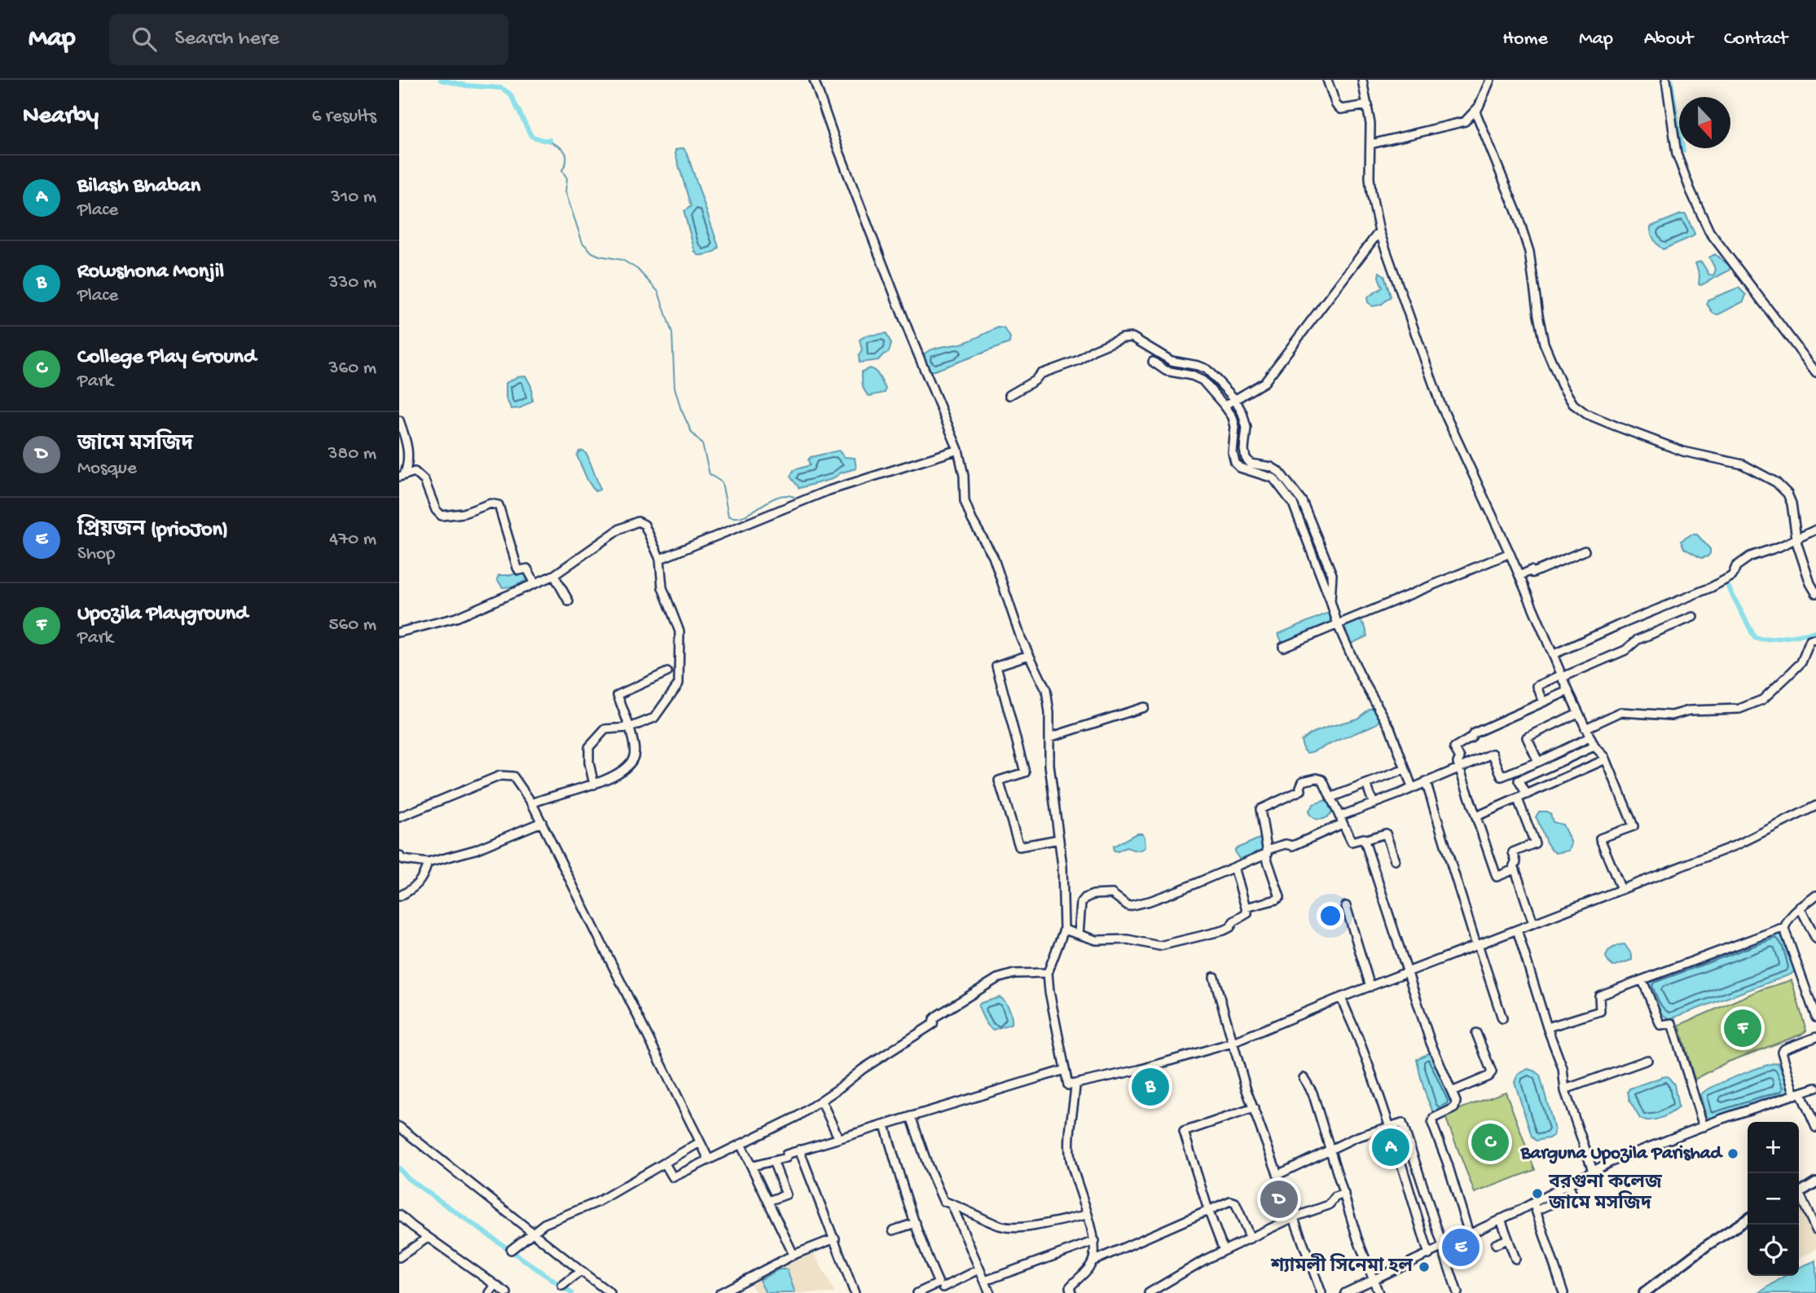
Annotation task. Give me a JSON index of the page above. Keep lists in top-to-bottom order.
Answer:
{
  "places": ["Barguna Upozila Parishad", "বরগুনা কলেজ জামে মসজিদ", "শ্যামলী সিনেমা হল"],
  "north": "bottom",
  "page": {
    "header": "Map",
    "search": "Search here",
    "nav": [
      "Home",
      "Map",
      "About",
      "Contact"
    ],
    "heading": ["Nearby", "6 results"],
    "list": [
      {
        "mark": "A",
        "name": "Bilash Bhaban",
        "note": "Place",
        "value": "310 m"
      },
      {
        "mark": "B",
        "name": "Rowshona Monjil",
        "note": "Place",
        "value": "330 m"
      },
      {
        "mark": "C",
        "name": "College Play Ground",
        "note": "Park",
        "value": "360 m"
      },
      {
        "mark": "D",
        "name": "জামে মসজিদ",
        "note": "Mosque",
        "value": "380 m"
      },
      {
        "mark": "E",
        "name": "প্রিয়জন (prioJon)",
        "note": "Shop",
        "value": "470 m"
      },
      {
        "mark": "F",
        "name": "Upozila Playground",
        "note": "Park",
        "value": "560 m"
      }
    ],
    "pins": [
      "F",
      "B",
      "C",
      "A",
      "D",
      "E"
    ],
    "map_buttons": ["+", "−"]
  }
}
